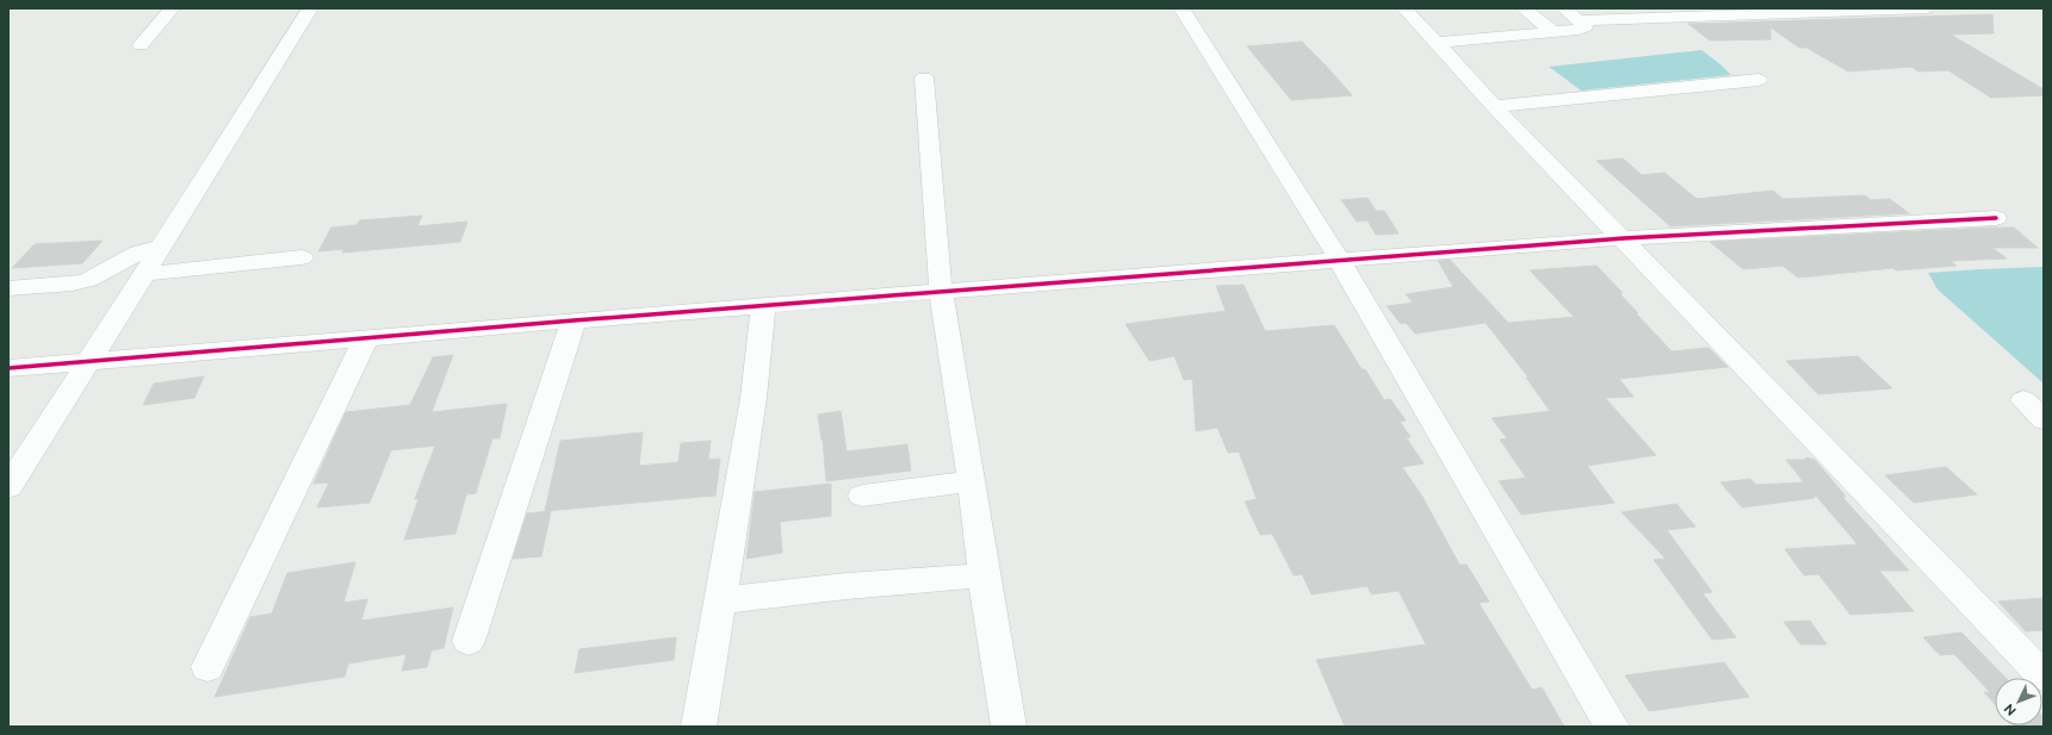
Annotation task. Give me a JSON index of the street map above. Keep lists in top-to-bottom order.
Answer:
{
  "north": "bottom left"
}
